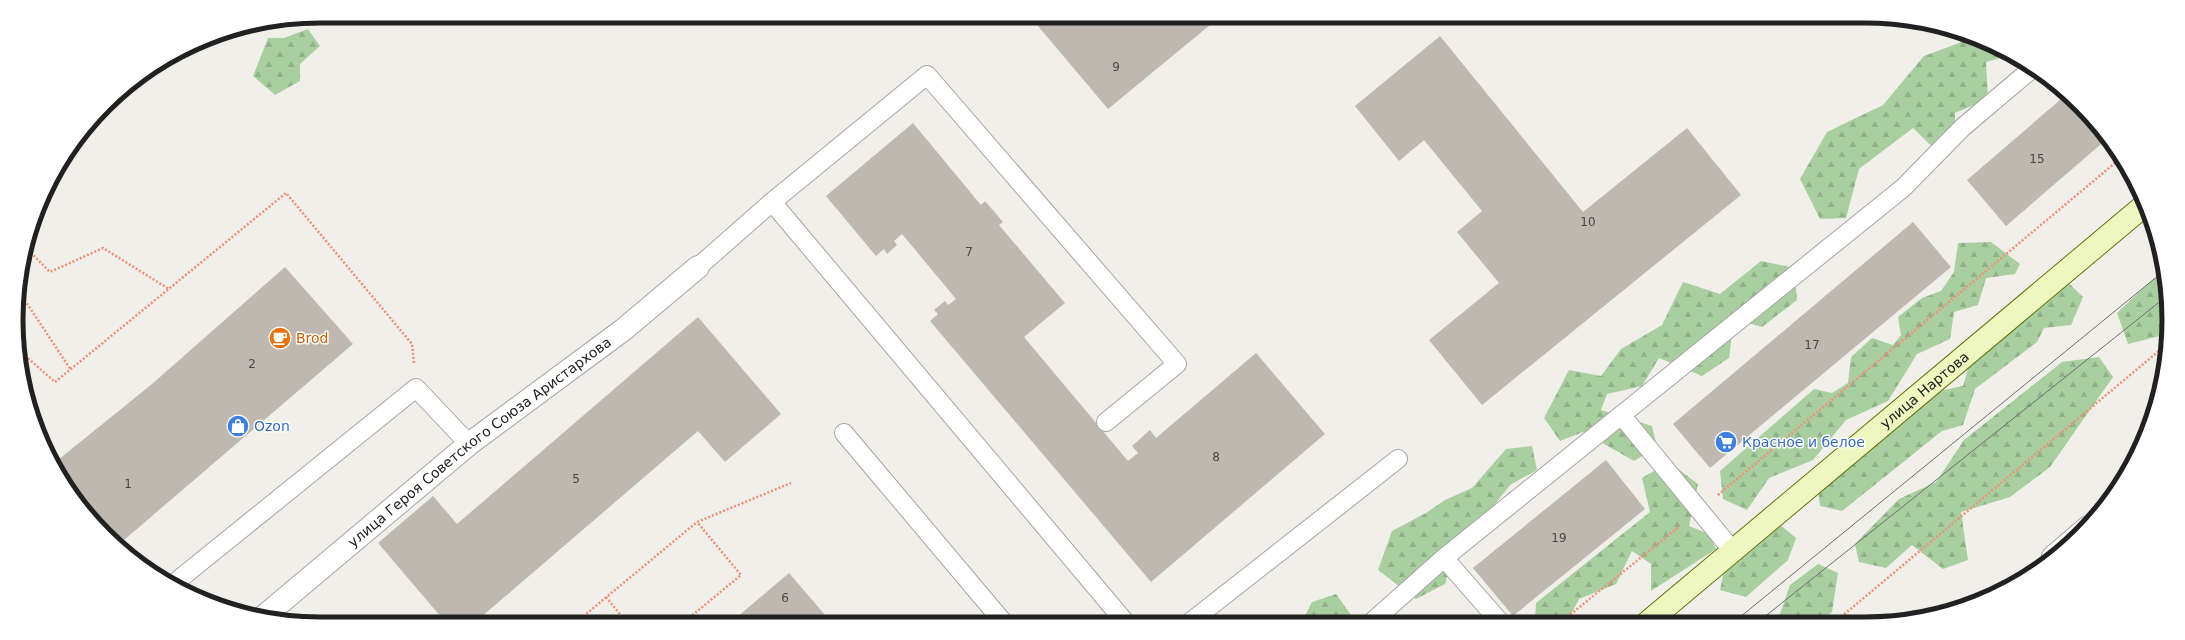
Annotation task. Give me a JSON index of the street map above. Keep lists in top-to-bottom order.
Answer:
{
  "streets": {
    "street": ["улица Нартова", "улица Героя Советского Союза Аристархова"]
  },
  "places": {
    "cafe": ["Brod"],
    "shop": ["Ozon"],
    "supermarket": ["Красное и белое"]
  },
  "house_numbers": [
    "9",
    "15",
    "10",
    "7",
    "17",
    "2",
    "8",
    "5",
    "1",
    "19",
    "6"
  ]
}
